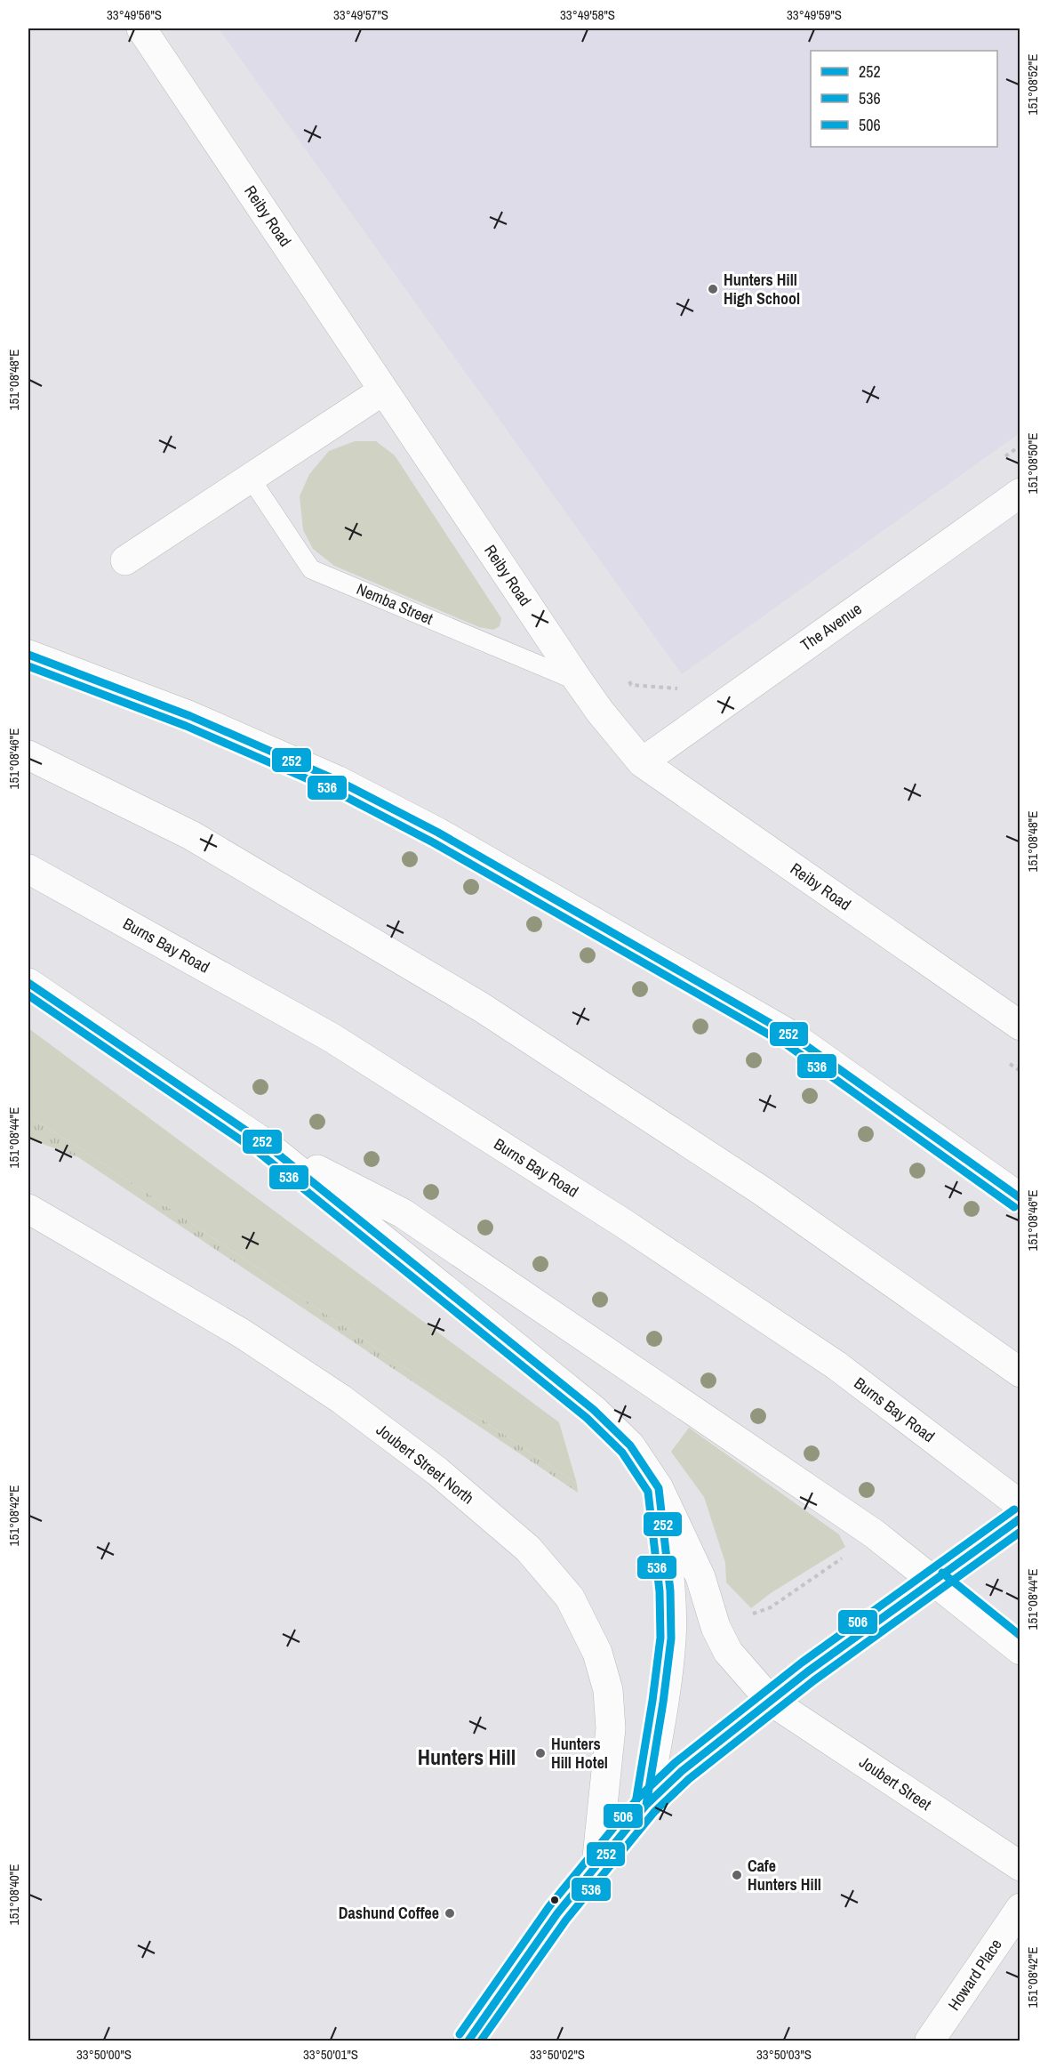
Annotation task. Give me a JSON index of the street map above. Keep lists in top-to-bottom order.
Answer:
{
  "streets": {
    "main road": [
      "Reiby Road",
      "The Avenue",
      "Burns Bay Road",
      "Joubert Street North",
      "Joubert Street",
      "Howard Place"
    ],
    "lane": ["Nemba Street"]
  },
  "crossings": [
    ["Reiby Road", "Nemba Street"],
    ["Reiby Road", "The Avenue"]
  ],
  "districts": ["Hunters Hill"],
  "places": [
    "Hunters Hill High School",
    "Hunters Hill Hotel",
    "Cafe Hunters Hill",
    "Dashund Coffee"
  ],
  "lines": ["transit line 252", "transit line 536", "transit line 506"],
  "legend": ["252", "536", "506"],
  "coordinates": [
    "33°49'56\"S",
    "33°49'57\"S",
    "33°49'58\"S",
    "33°49'59\"S",
    "151°08'52\"E",
    "151°08'48\"E",
    "151°08'50\"E",
    "151°08'46\"E",
    "151°08'44\"E",
    "151°08'42\"E",
    "151°08'40\"E",
    "33°50'00\"S",
    "33°50'01\"S",
    "33°50'02\"S",
    "33°50'03\"S"
  ]
}
